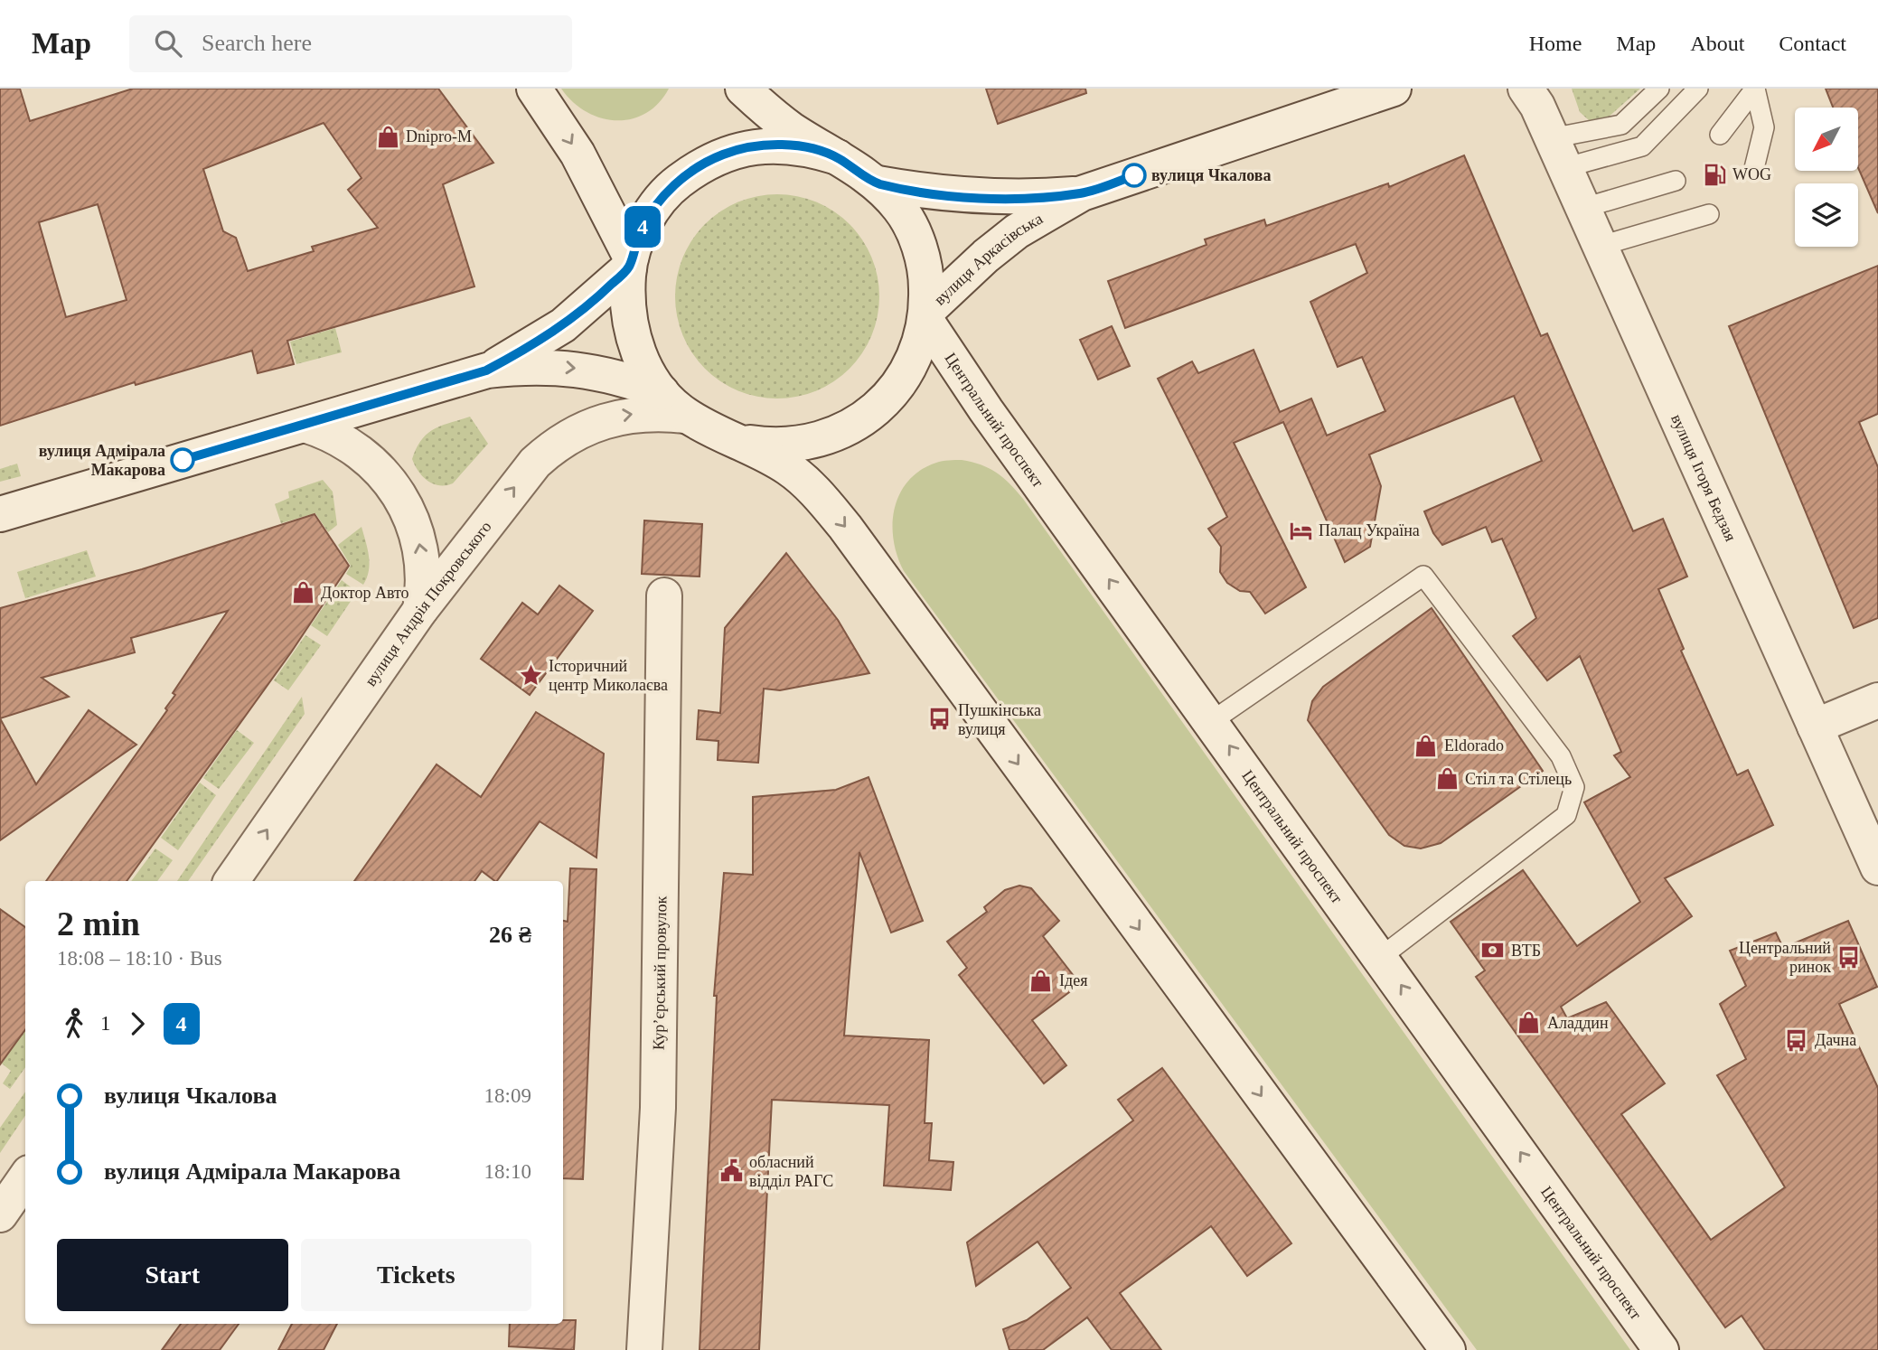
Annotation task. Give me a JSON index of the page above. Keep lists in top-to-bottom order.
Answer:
{
  "streets": {
    "main road": [
      "вулиця Аркасівська",
      "Центральний проспект",
      "вулиця Ігоря Бедзая",
      "вулиця Андрія Покровського",
      "Курʼєрський провулок"
    ]
  },
  "crossings": [
    ["вулиця Аркасівська", "Центральний проспект"]
  ],
  "one_way": ["вулиця Андрія Покровського"],
  "places": {
    "shop": [
      "Dnipro-M",
      "Доктор Авто",
      "Eldorado",
      "Стіл та Стілець",
      "Ідея",
      "Аладдин"
    ],
    "fuel station": ["WOG"],
    "other": ["вулиця Чкалова", "вулиця Адмірала Макарова"],
    "hotel": ["Палац Україна"],
    "place": ["Історичний центр Миколаєва"],
    "bus stop": ["Пушкінська вулиця", "Центральний ринок", "Дачна"],
    "bank": ["ВТБ"],
    "public building": ["обласний відділ РАГС"]
  },
  "lines": ["bus line 4"],
  "north": "bottom left",
  "page": {
    "header": "Map",
    "search": "Search here",
    "nav": [
      "Home",
      "Map",
      "About",
      "Contact"
    ],
    "on_map": "4",
    "heading": ["2 min", "18:08 – 18:10 · Bus", "26 ₴"],
    "legs": ["1", "4"],
    "list": [
      {
        "name": "вулиця Чкалова",
        "value": "18:09"
      },
      {
        "name": "вулиця Адмірала Макарова",
        "value": "18:10"
      }
    ],
    "buttons": ["Start", "Tickets"]
  }
}
